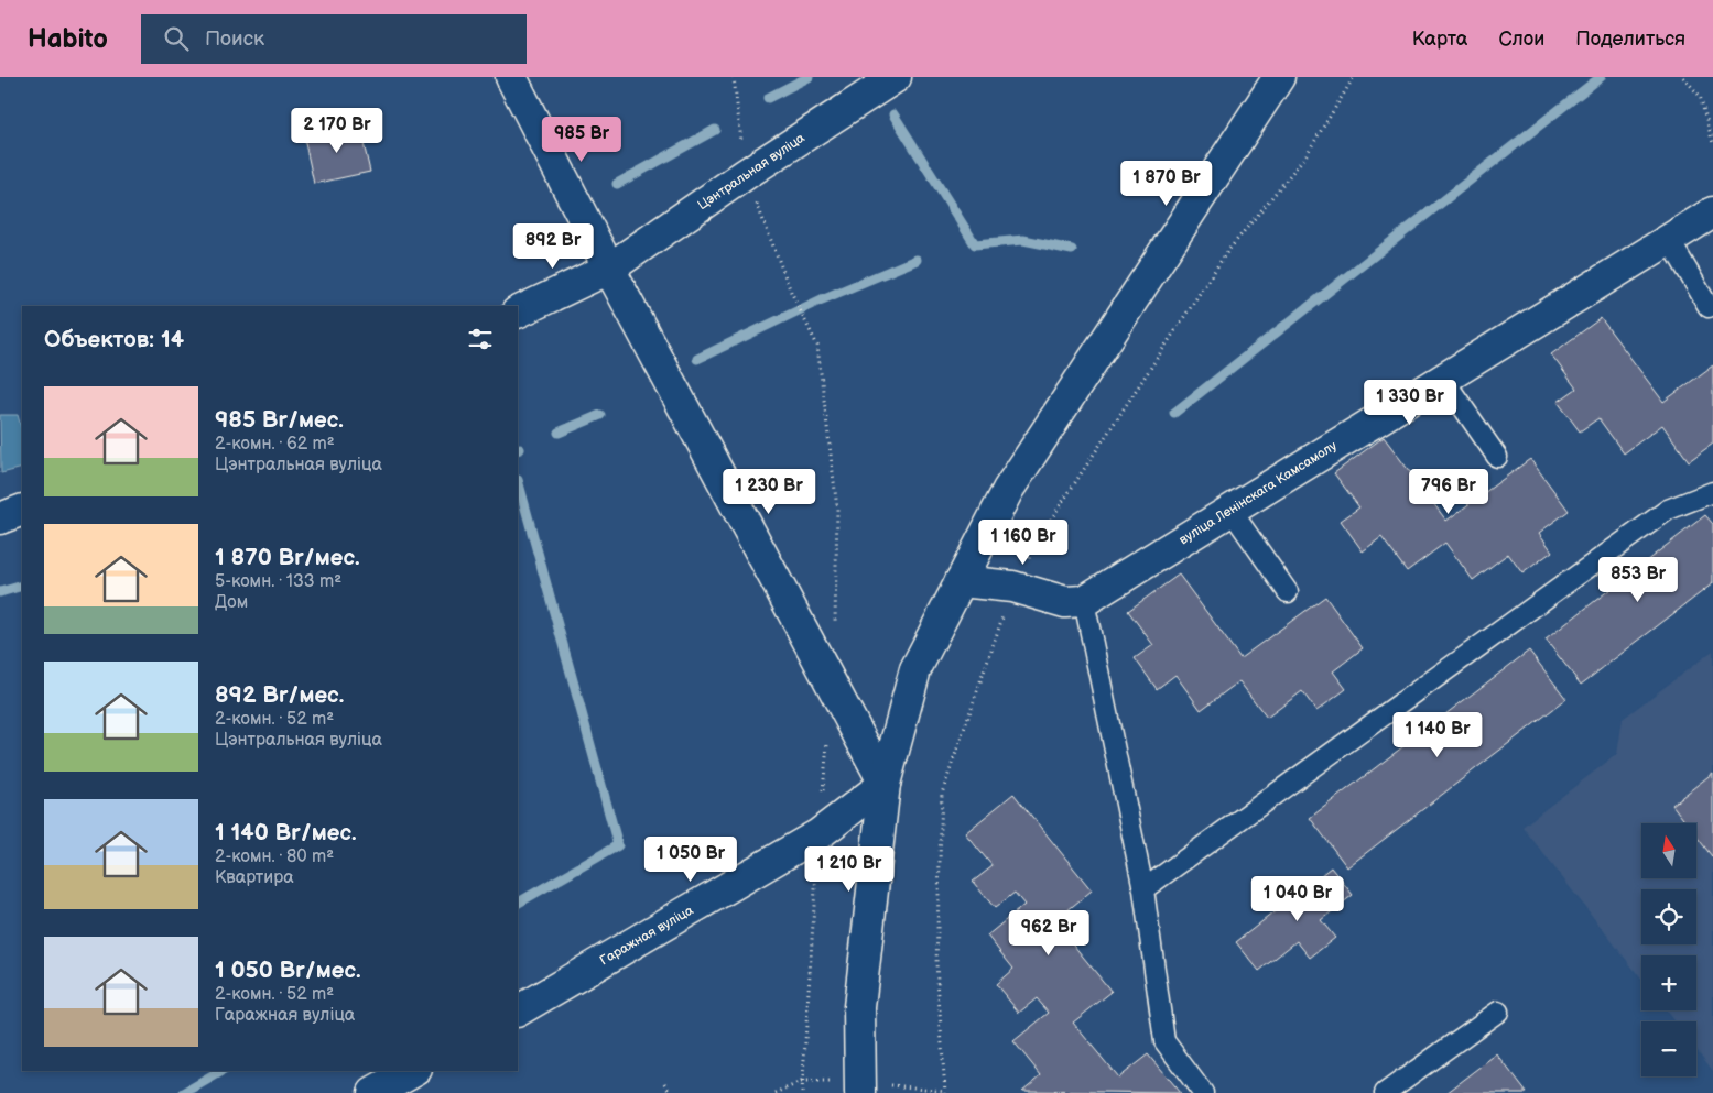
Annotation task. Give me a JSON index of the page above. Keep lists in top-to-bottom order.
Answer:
{
  "streets": {
    "street": ["Цэнтральная вуліца", "вуліца Ленінскага Камсамолу", "Гаражная вуліца"]
  },
  "north": "top",
  "page": {
    "header": "Habito",
    "search": "Поиск",
    "nav": ["Карта", "Слои", "Поделиться"],
    "price": [
      "2 170 Br",
      "985 Br",
      "1 870 Br",
      "892 Br",
      "1 330 Br",
      "1 230 Br",
      "796 Br",
      "1 160 Br",
      "853 Br",
      "1 140 Br",
      "1 050 Br",
      "1 210 Br",
      "1 040 Br",
      "962 Br"
    ],
    "heading": "Объектов: 14",
    "list": [
      {
        "name": "985 Br/мес.",
        "note": "2-комн. · 62 m² · Цэнтральная вуліца"
      },
      {
        "name": "1 870 Br/мес.",
        "note": "5-комн. · 133 m² · Дом"
      },
      {
        "name": "892 Br/мес.",
        "note": "2-комн. · 52 m² · Цэнтральная вуліца"
      },
      {
        "name": "1 140 Br/мес.",
        "note": "2-комн. · 80 m² · Квартира"
      },
      {
        "name": "1 050 Br/мес.",
        "note": "2-комн. · 52 m² · Гаражная вуліца"
      }
    ],
    "map_buttons": ["+", "−"]
  }
}
